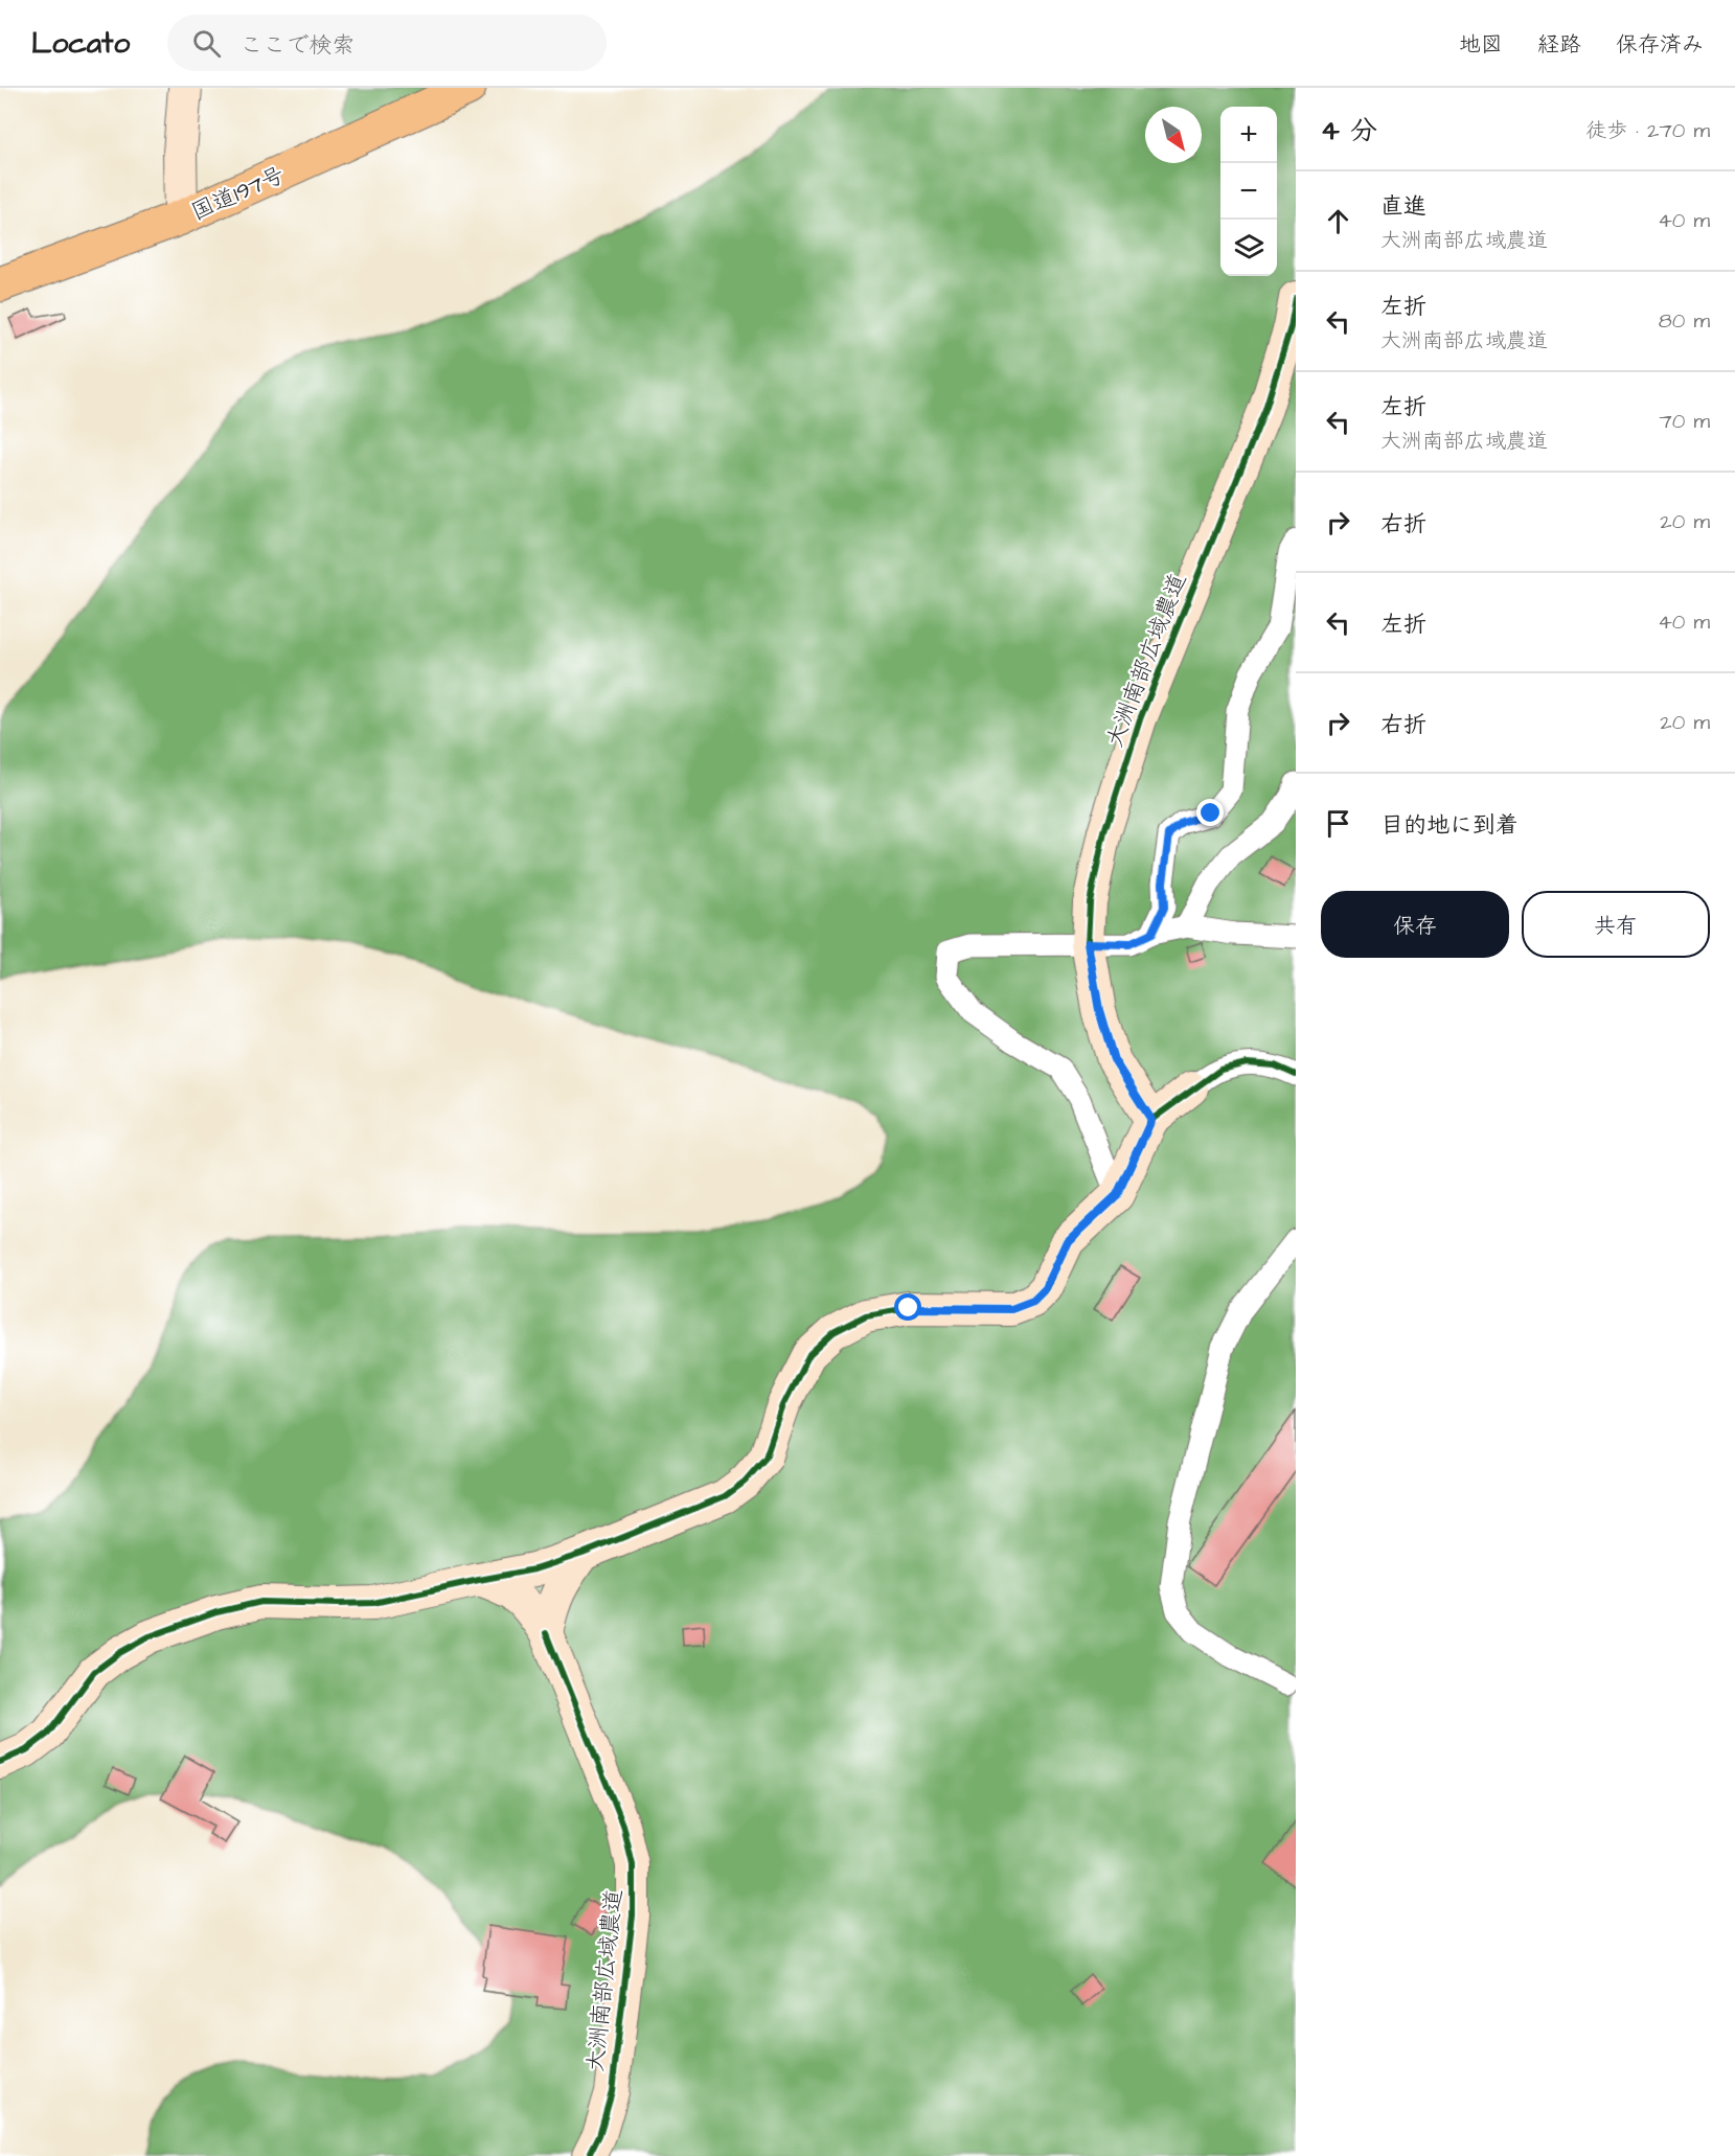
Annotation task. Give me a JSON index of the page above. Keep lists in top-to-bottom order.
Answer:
{
  "streets": {
    "highway": ["国道197号"],
    "street": ["大洲南部広域農道"]
  },
  "north": "bottom right",
  "page": {
    "header": "Locato",
    "search": "ここで検索",
    "nav": ["地図", "経路", "保存済み"],
    "heading": ["4 分", "徒歩 · 270 m"],
    "map_buttons": ["+", "−"],
    "list": [
      ["直進", "大洲南部広域農道", "40 m"],
      ["左折", "大洲南部広域農道", "80 m"],
      ["左折", "大洲南部広域農道", "70 m"],
      ["右折", "20 m"],
      ["左折", "40 m"],
      ["右折", "20 m"],
      "目的地に到着"
    ],
    "buttons": ["保存", "共有"]
  }
}
